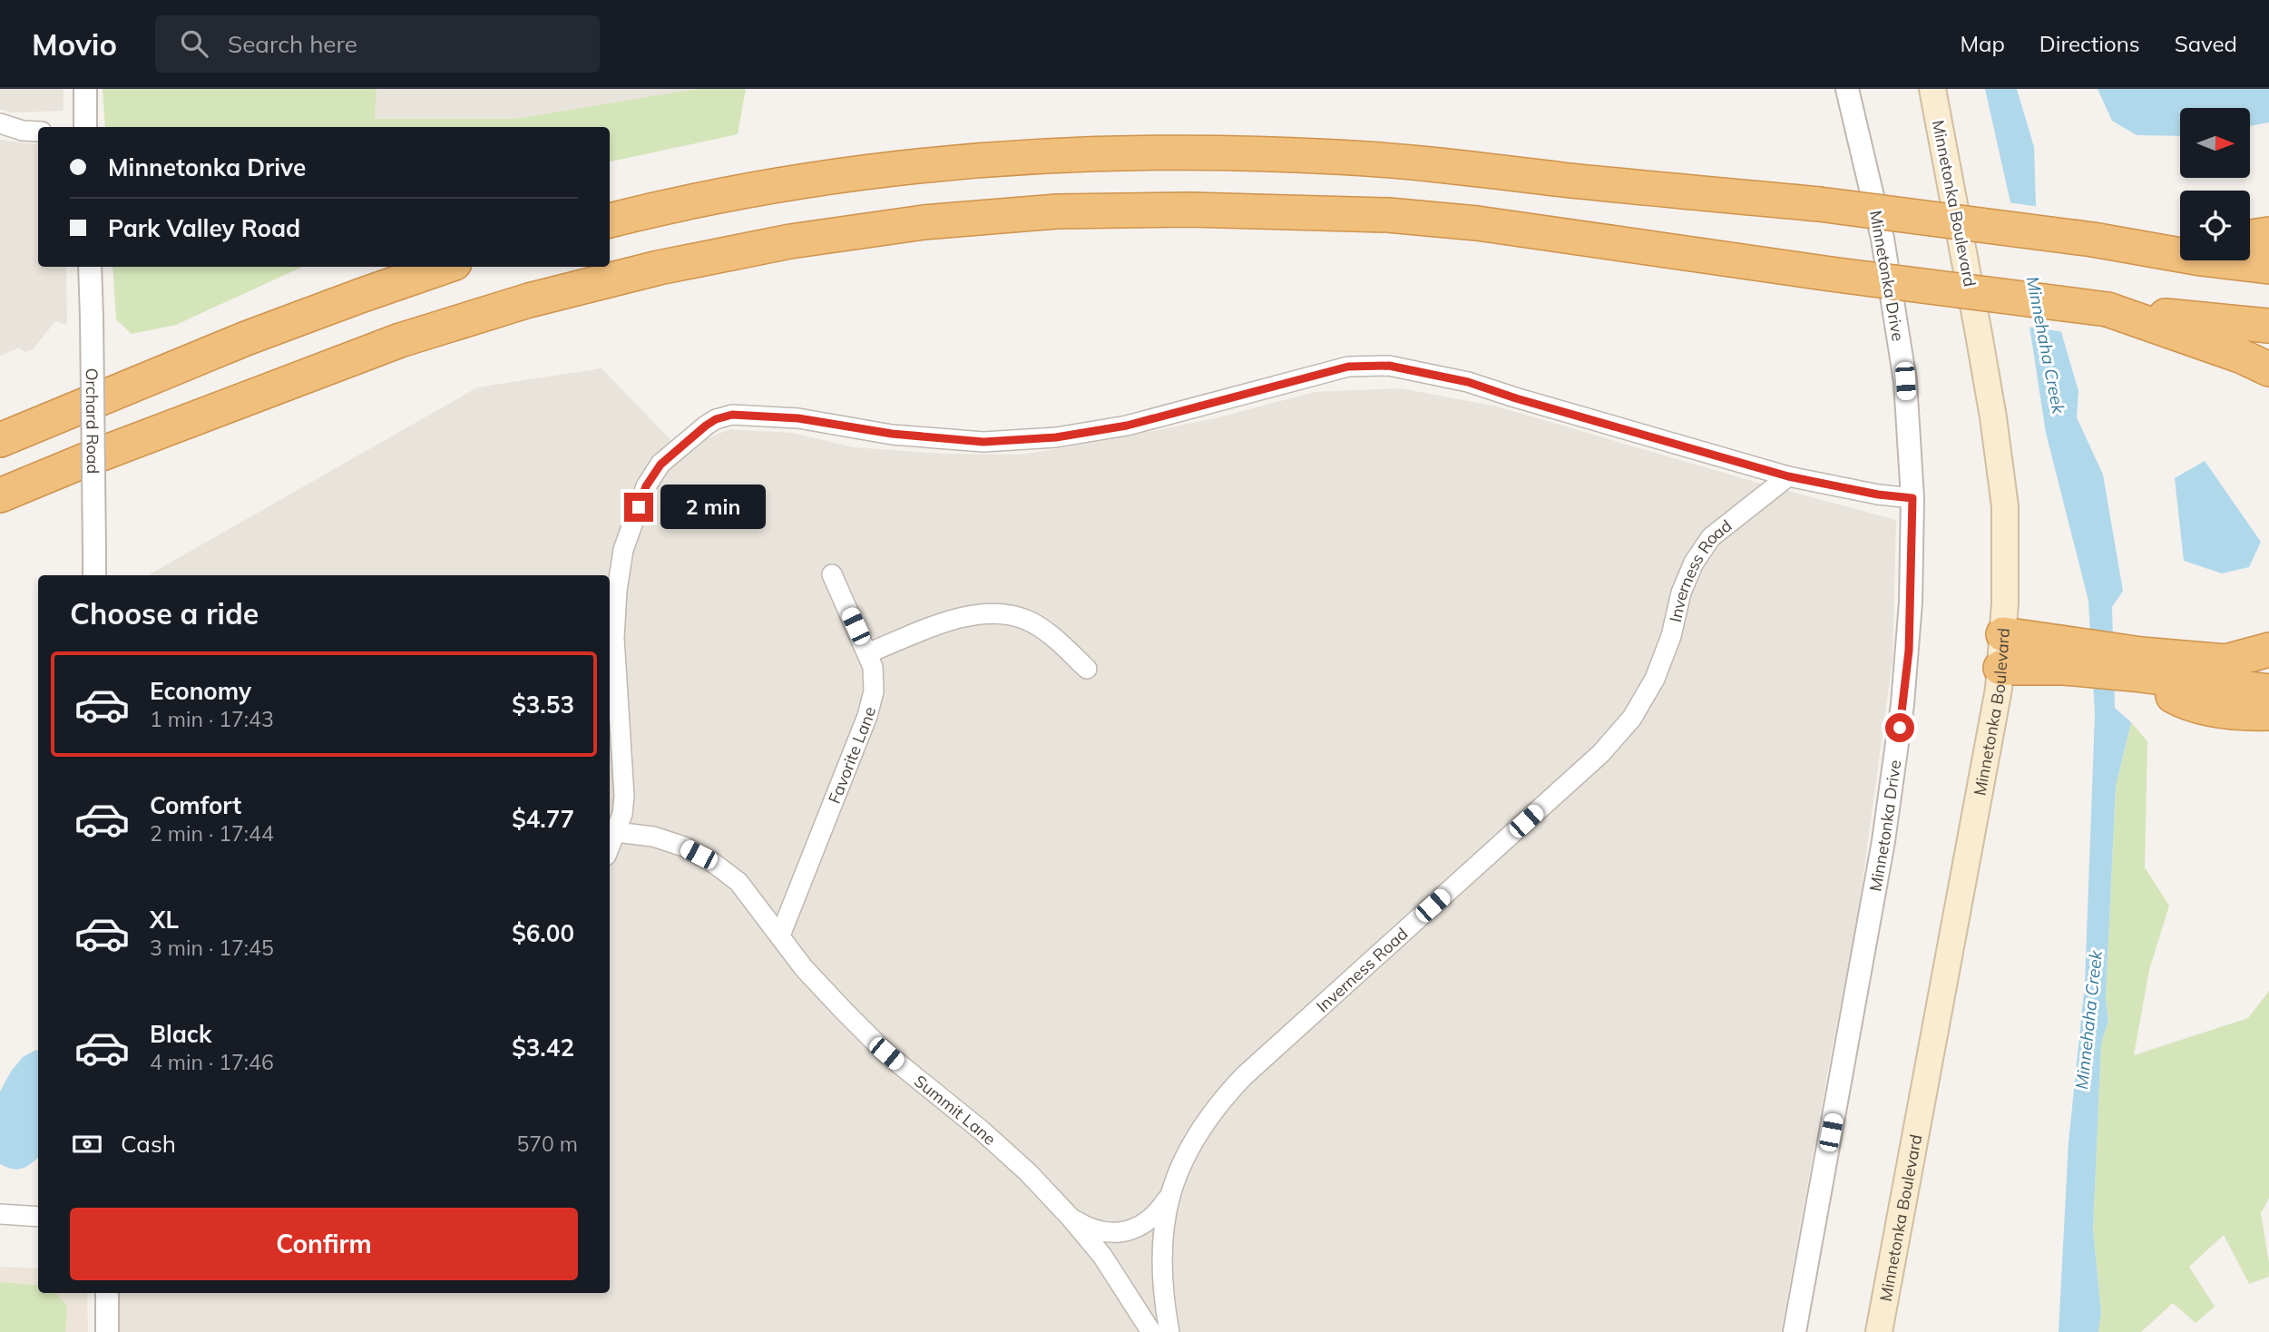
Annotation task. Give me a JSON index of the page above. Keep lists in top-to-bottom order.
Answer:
{
  "streets": {
    "main road": ["Minnetonka Boulevard"],
    "street": [
      "Minnetonka Drive",
      "Orchard Road",
      "Inverness Road",
      "Favorite Lane",
      "Summit Lane"
    ]
  },
  "crossings": [
    ["Favorite Lane", "Summit Lane"]
  ],
  "water": ["Minnehaha Creek"],
  "north": "right",
  "page": {
    "header": "Movio",
    "search": "Search here",
    "nav": ["Map", "Directions", "Saved"],
    "banner": ["Minnetonka Drive", "Park Valley Road"],
    "bubble": "2 min",
    "heading": "Choose a ride",
    "list": [
      {
        "name": "Economy",
        "note": "1 min · 17:43",
        "value": "$3.53"
      },
      {
        "name": "Comfort",
        "note": "2 min · 17:44",
        "value": "$4.77"
      },
      {
        "name": "XL",
        "note": "3 min · 17:45",
        "value": "$6.00"
      },
      {
        "name": "Black",
        "note": "4 min · 17:46",
        "value": "$3.42"
      }
    ],
    "pay": ["Cash", "570 m"],
    "buttons": "Confirm"
  }
}
